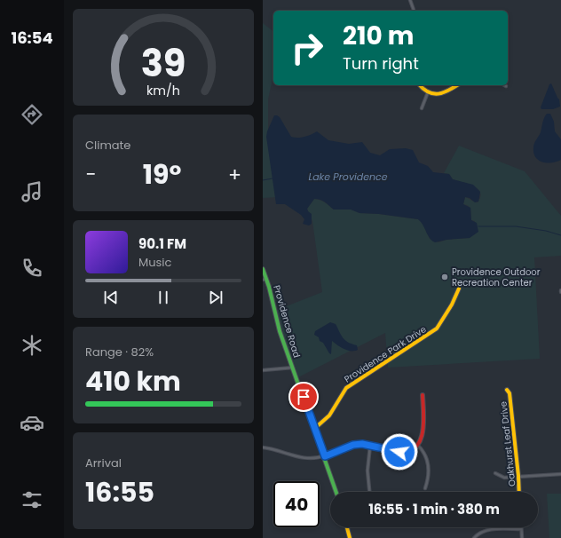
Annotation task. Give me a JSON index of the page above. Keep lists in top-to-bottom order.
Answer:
{
  "streets": {
    "street": ["Providence Road", "Providence Park Drive", "Oakhurst Leaf Drive"]
  },
  "crossings": [
    ["Providence Road", "Providence Park Drive"]
  ],
  "water": ["Lake Providence"],
  "places": ["Providence Outdoor Recreation Center"],
  "page": {
    "tabs": "16:54",
    "turn": ["210 m", "Turn right"],
    "tile": [
      "Climate",
      ["Range · 82%", "410 km"],
      ["Arrival", "16:55"]
    ],
    "heat": ["−", "19°", "+"],
    "song": ["90.1 FM", "Music"],
    "limit": "40",
    "trip": "16:55 · 1 min · 380 m",
    "gauge": ["39", "km/h"]
  }
}
